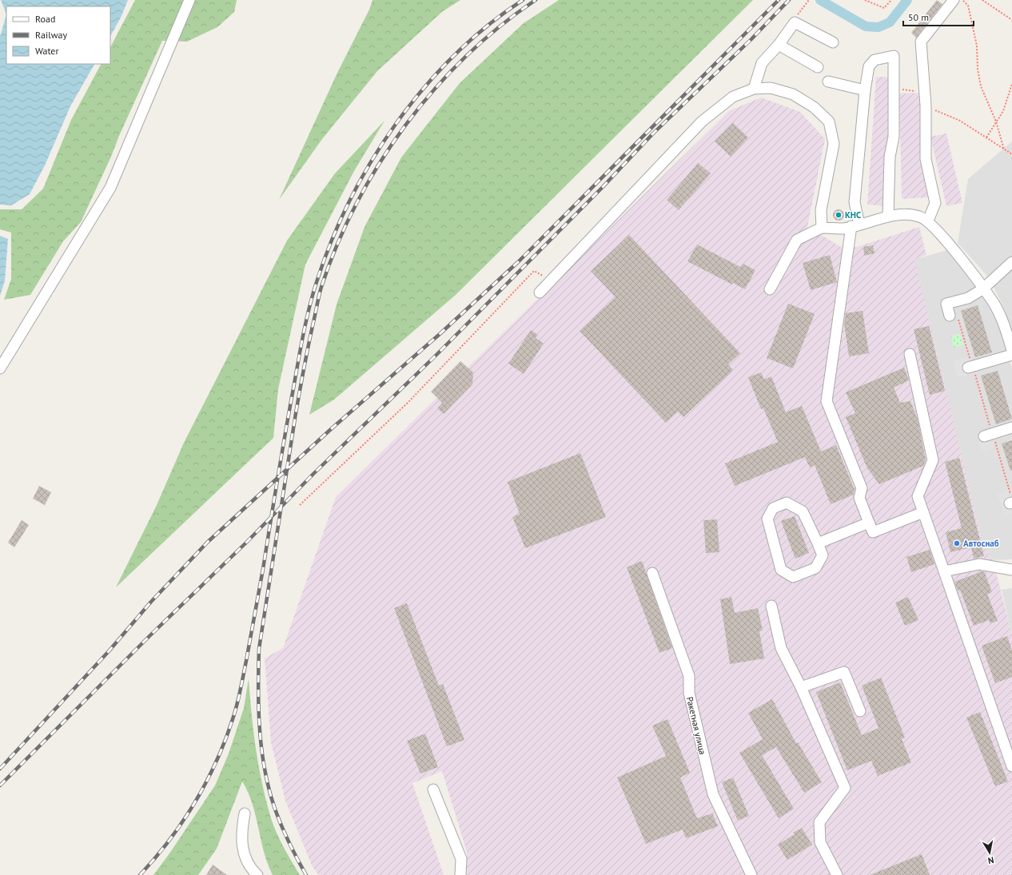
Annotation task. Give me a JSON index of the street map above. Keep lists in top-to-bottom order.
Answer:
{
  "streets": {
    "street": ["Ракетная улица"]
  },
  "places": ["КНС", "Автоснаб"],
  "legend": ["Road", "Railway", "Water"],
  "scale_bar": "50 m",
  "north": "bottom"
}
